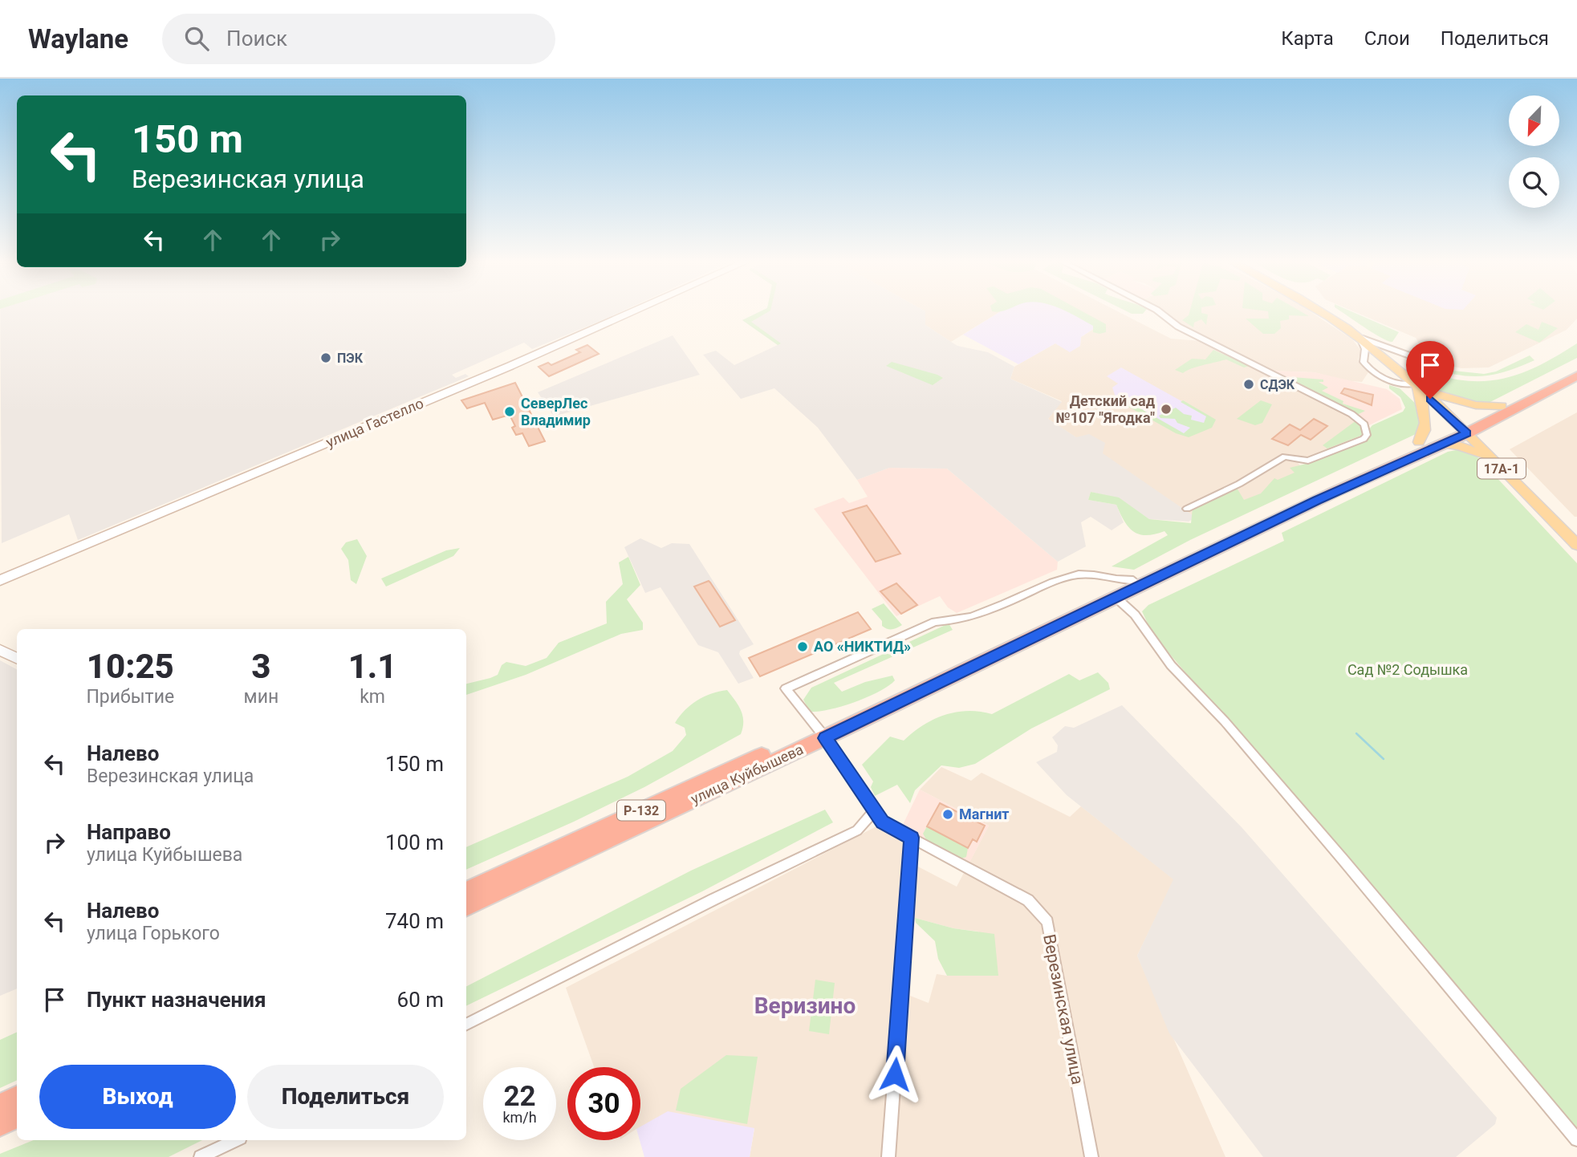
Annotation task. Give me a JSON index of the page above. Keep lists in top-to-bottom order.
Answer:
{
  "streets": {
    "highway": ["улица Куйбышева", "Р-132"],
    "main road": ["улица Гастелло", "17А-1"],
    "street": ["Верезинская улица"]
  },
  "crossings": [
    ["17А-1", "улица Куйбышева"],
    ["улица Куйбышева", "Верезинская улица"]
  ],
  "districts": ["Веризино"],
  "parks": ["Сад №2 Содышка"],
  "places": [
    "ПЭК",
    "СДЭК",
    "Детский сад №107 \"Ягодка\"",
    "СеверЛес Владимир",
    "АО «НИКТИД»",
    "Магнит"
  ],
  "north": "bottom left",
  "page": {
    "header": "Waylane",
    "search": "Поиск",
    "nav": ["Карта", "Слои", "Поделиться"],
    "turn": ["150 m", "Верезинская улица"],
    "eta": [
      "10:25",
      "Прибытие",
      "3",
      "мин",
      "1.1",
      "km"
    ],
    "list": [
      {
        "name": "Налево",
        "note": "Верезинская улица",
        "value": "150 m"
      },
      {
        "name": "Направо",
        "note": "улица Куйбышева",
        "value": "100 m"
      },
      {
        "name": "Налево",
        "note": "улица Горького",
        "value": "740 m"
      },
      {
        "name": "Пункт назначения",
        "value": "60 m"
      }
    ],
    "buttons": ["Выход", "Поделиться"],
    "speed": "22 km/h",
    "limit": "30"
  }
}
